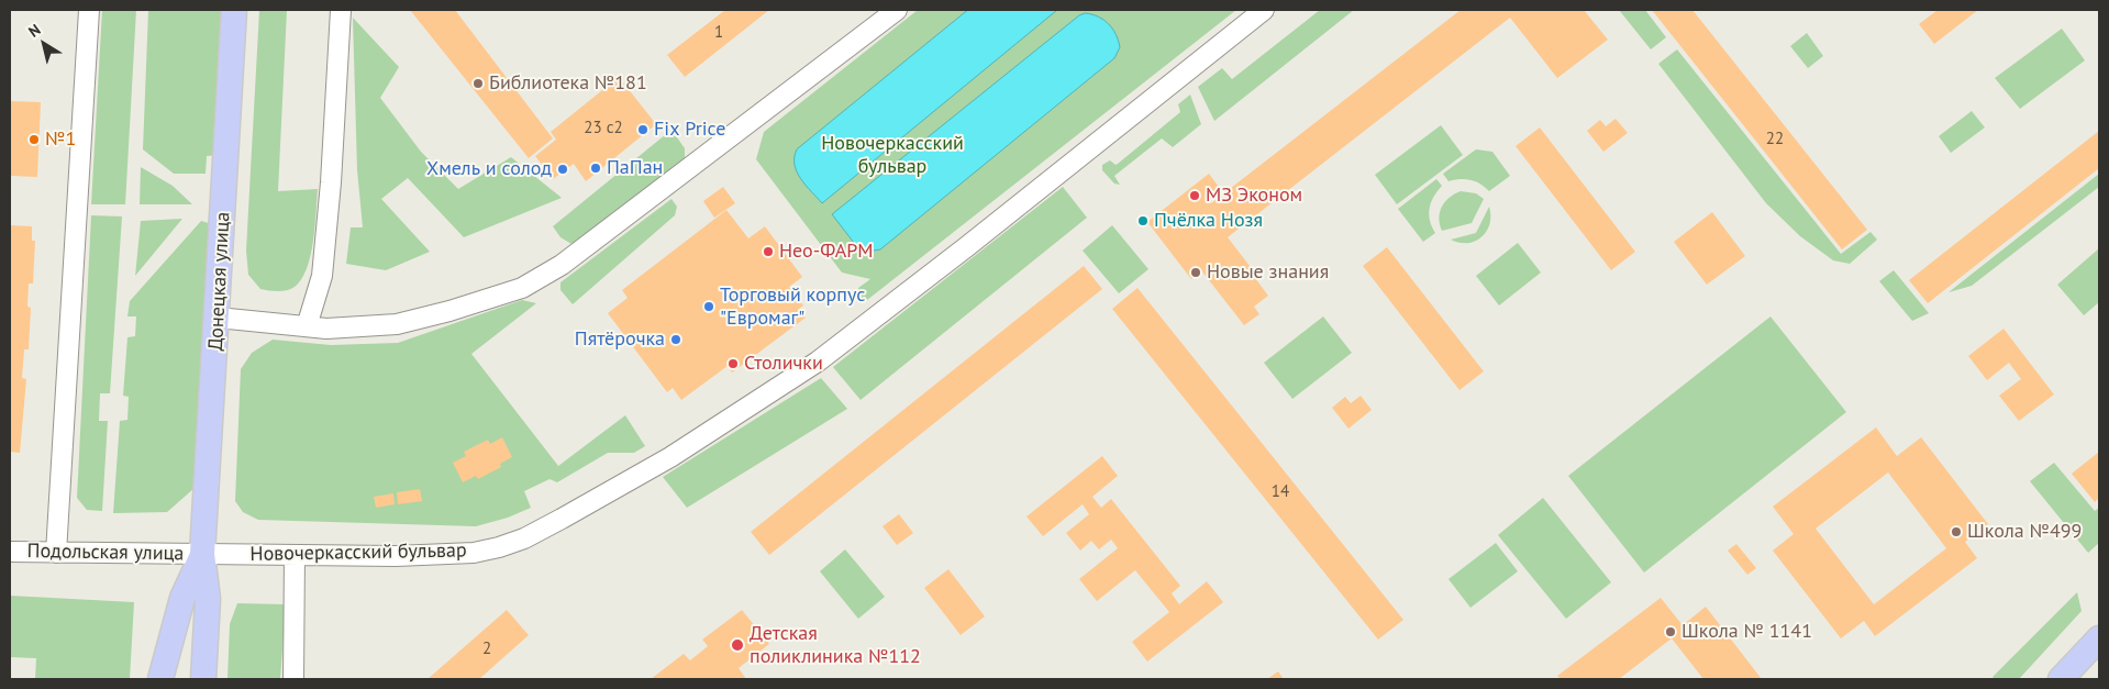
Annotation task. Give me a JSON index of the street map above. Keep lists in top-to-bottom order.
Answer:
{
  "streets": {
    "main road": ["Донецкая улица"],
    "street": ["Подольская улица", "Новочеркасский бульвар"]
  },
  "crossings": [
    ["Донецкая улица", "Подольская улица"],
    ["Донецкая улица", "Новочеркасский бульвар"],
    ["Подольская улица", "Новочеркасский бульвар"]
  ],
  "parks": ["Новочеркасский бульвар"],
  "places": [
    "Библиотека №181",
    "Fix Price",
    "№1",
    "ПаПан",
    "Хмель и солод",
    "МЗ Эконом",
    "Пчёлка Нозя",
    "Нео-ФАРМ",
    "Новые знания",
    "Торговый корпус \"Евромаг\"",
    "Пятёрочка",
    "Столички",
    "Школа №499",
    "Школа № 1141",
    "Детская поликлиника №112"
  ],
  "house_numbers": [
    "1",
    "23 с2",
    "22",
    "14",
    "2"
  ],
  "north": "top left"
}
